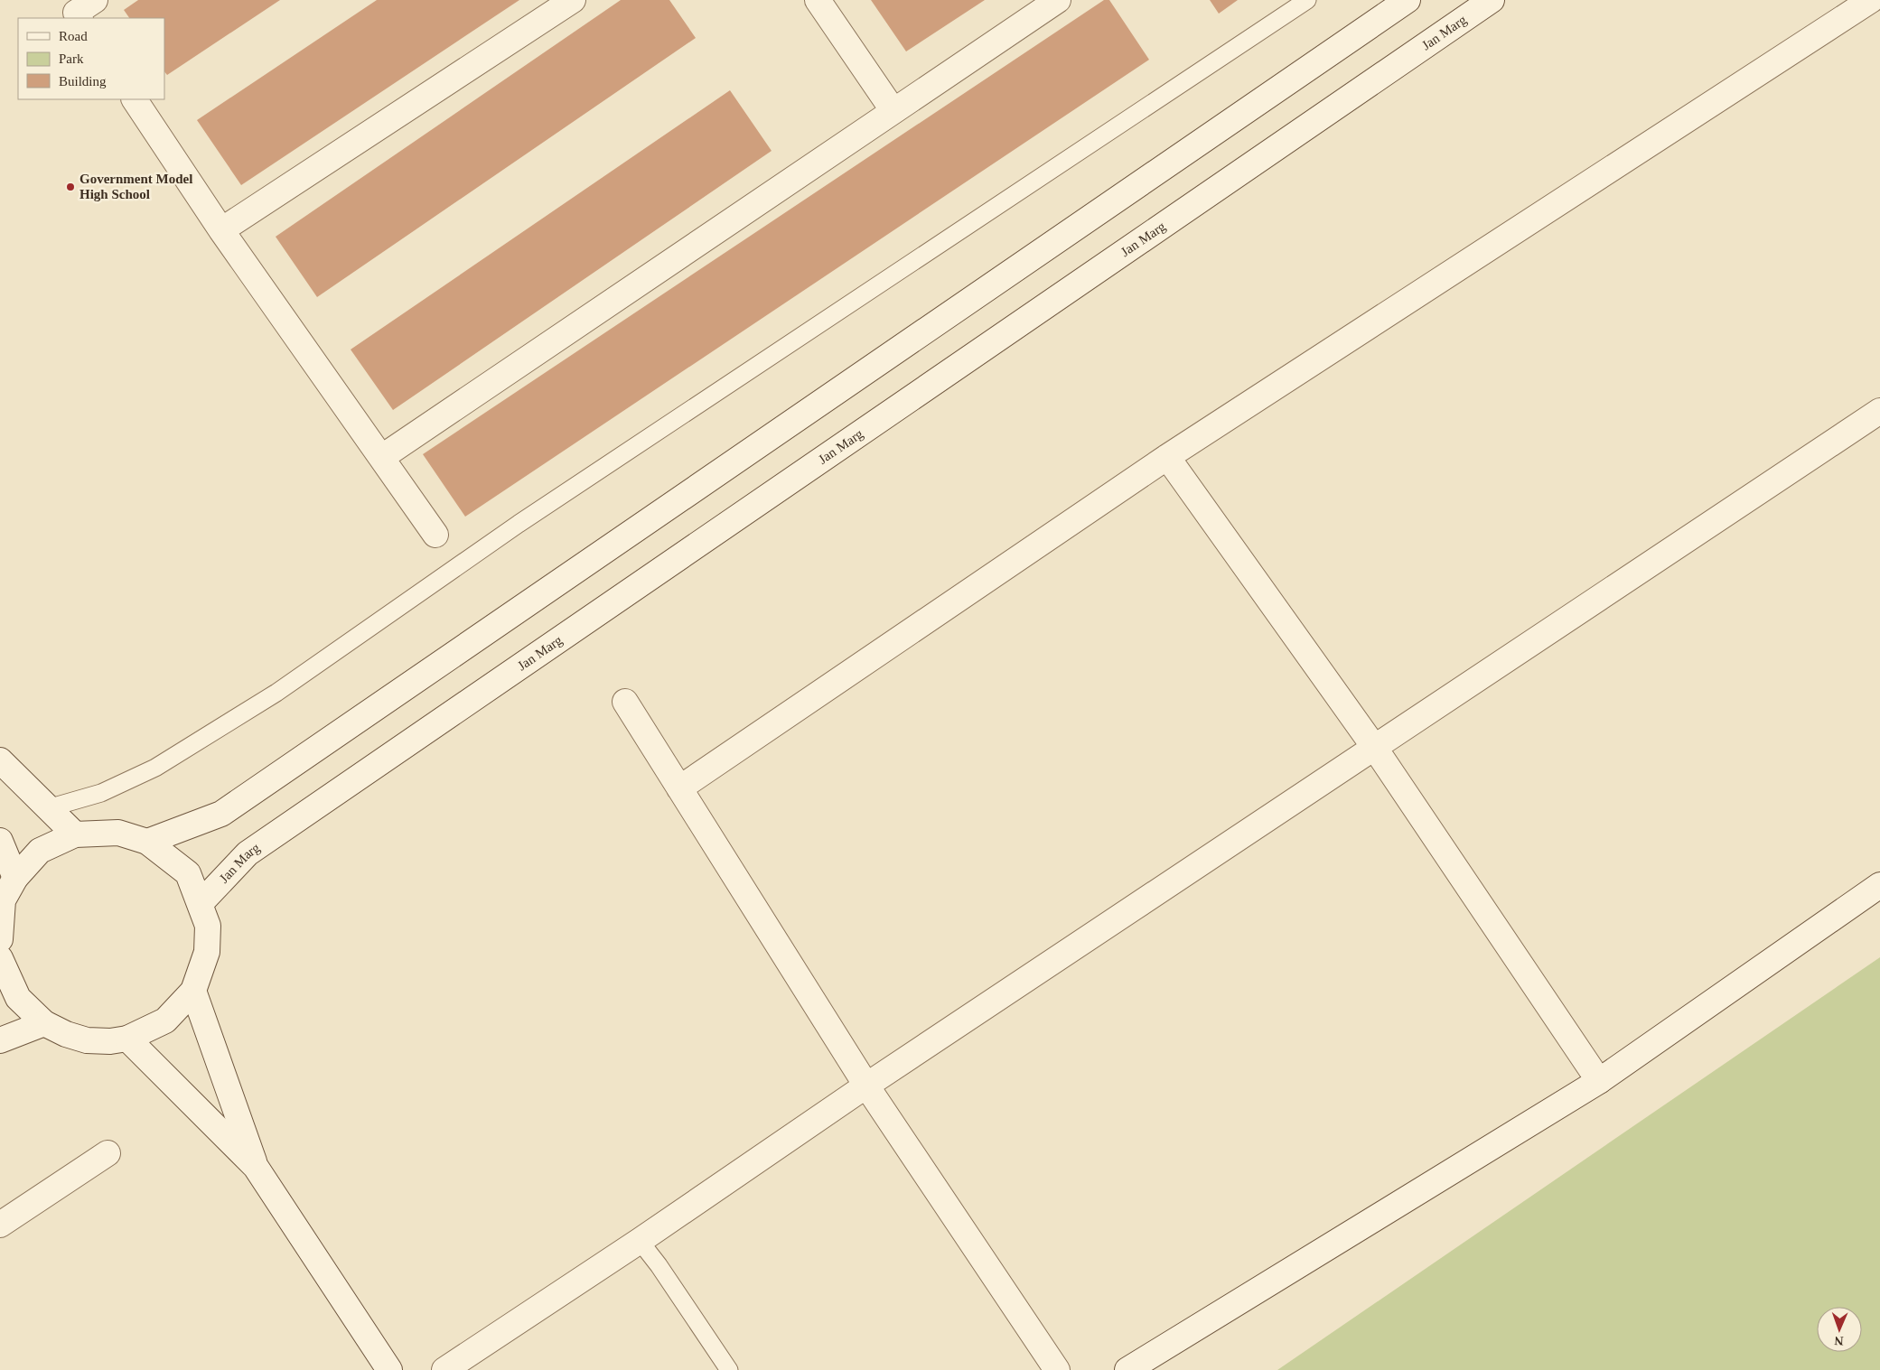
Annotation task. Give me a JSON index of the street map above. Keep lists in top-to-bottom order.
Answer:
{
  "streets": {
    "street": ["Jan Marg"]
  },
  "places": ["Government Model High School"],
  "legend": ["Road", "Park", "Building"],
  "north": "bottom"
}
